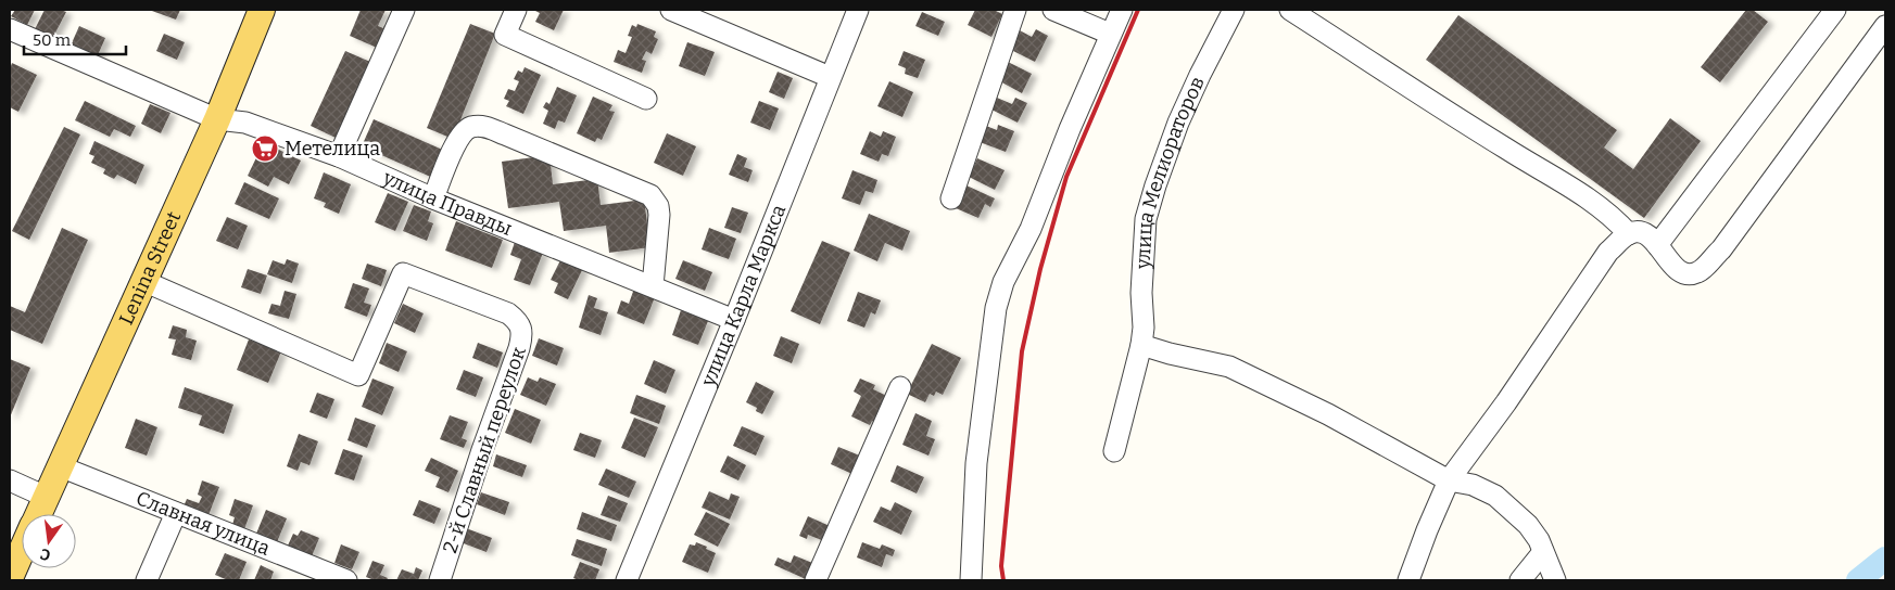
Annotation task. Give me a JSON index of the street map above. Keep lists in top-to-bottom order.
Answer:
{
  "streets": {
    "main road": ["Lenina Street"],
    "street": [
      "улица Мелиораторов",
      "улица Правды",
      "улица Карла Маркса",
      "2-й Славный переулок",
      "Славная улица"
    ]
  },
  "crossings": [
    ["улица Правды", "Lenina Street"],
    ["улица Правды", "улица Карла Маркса"],
    ["Lenina Street", "2-й Славный переулок"],
    ["Lenina Street", "Славная улица"]
  ],
  "places": {
    "supermarket": ["Метелица"]
  },
  "scale_bar": "50 m",
  "north": "bottom"
}
